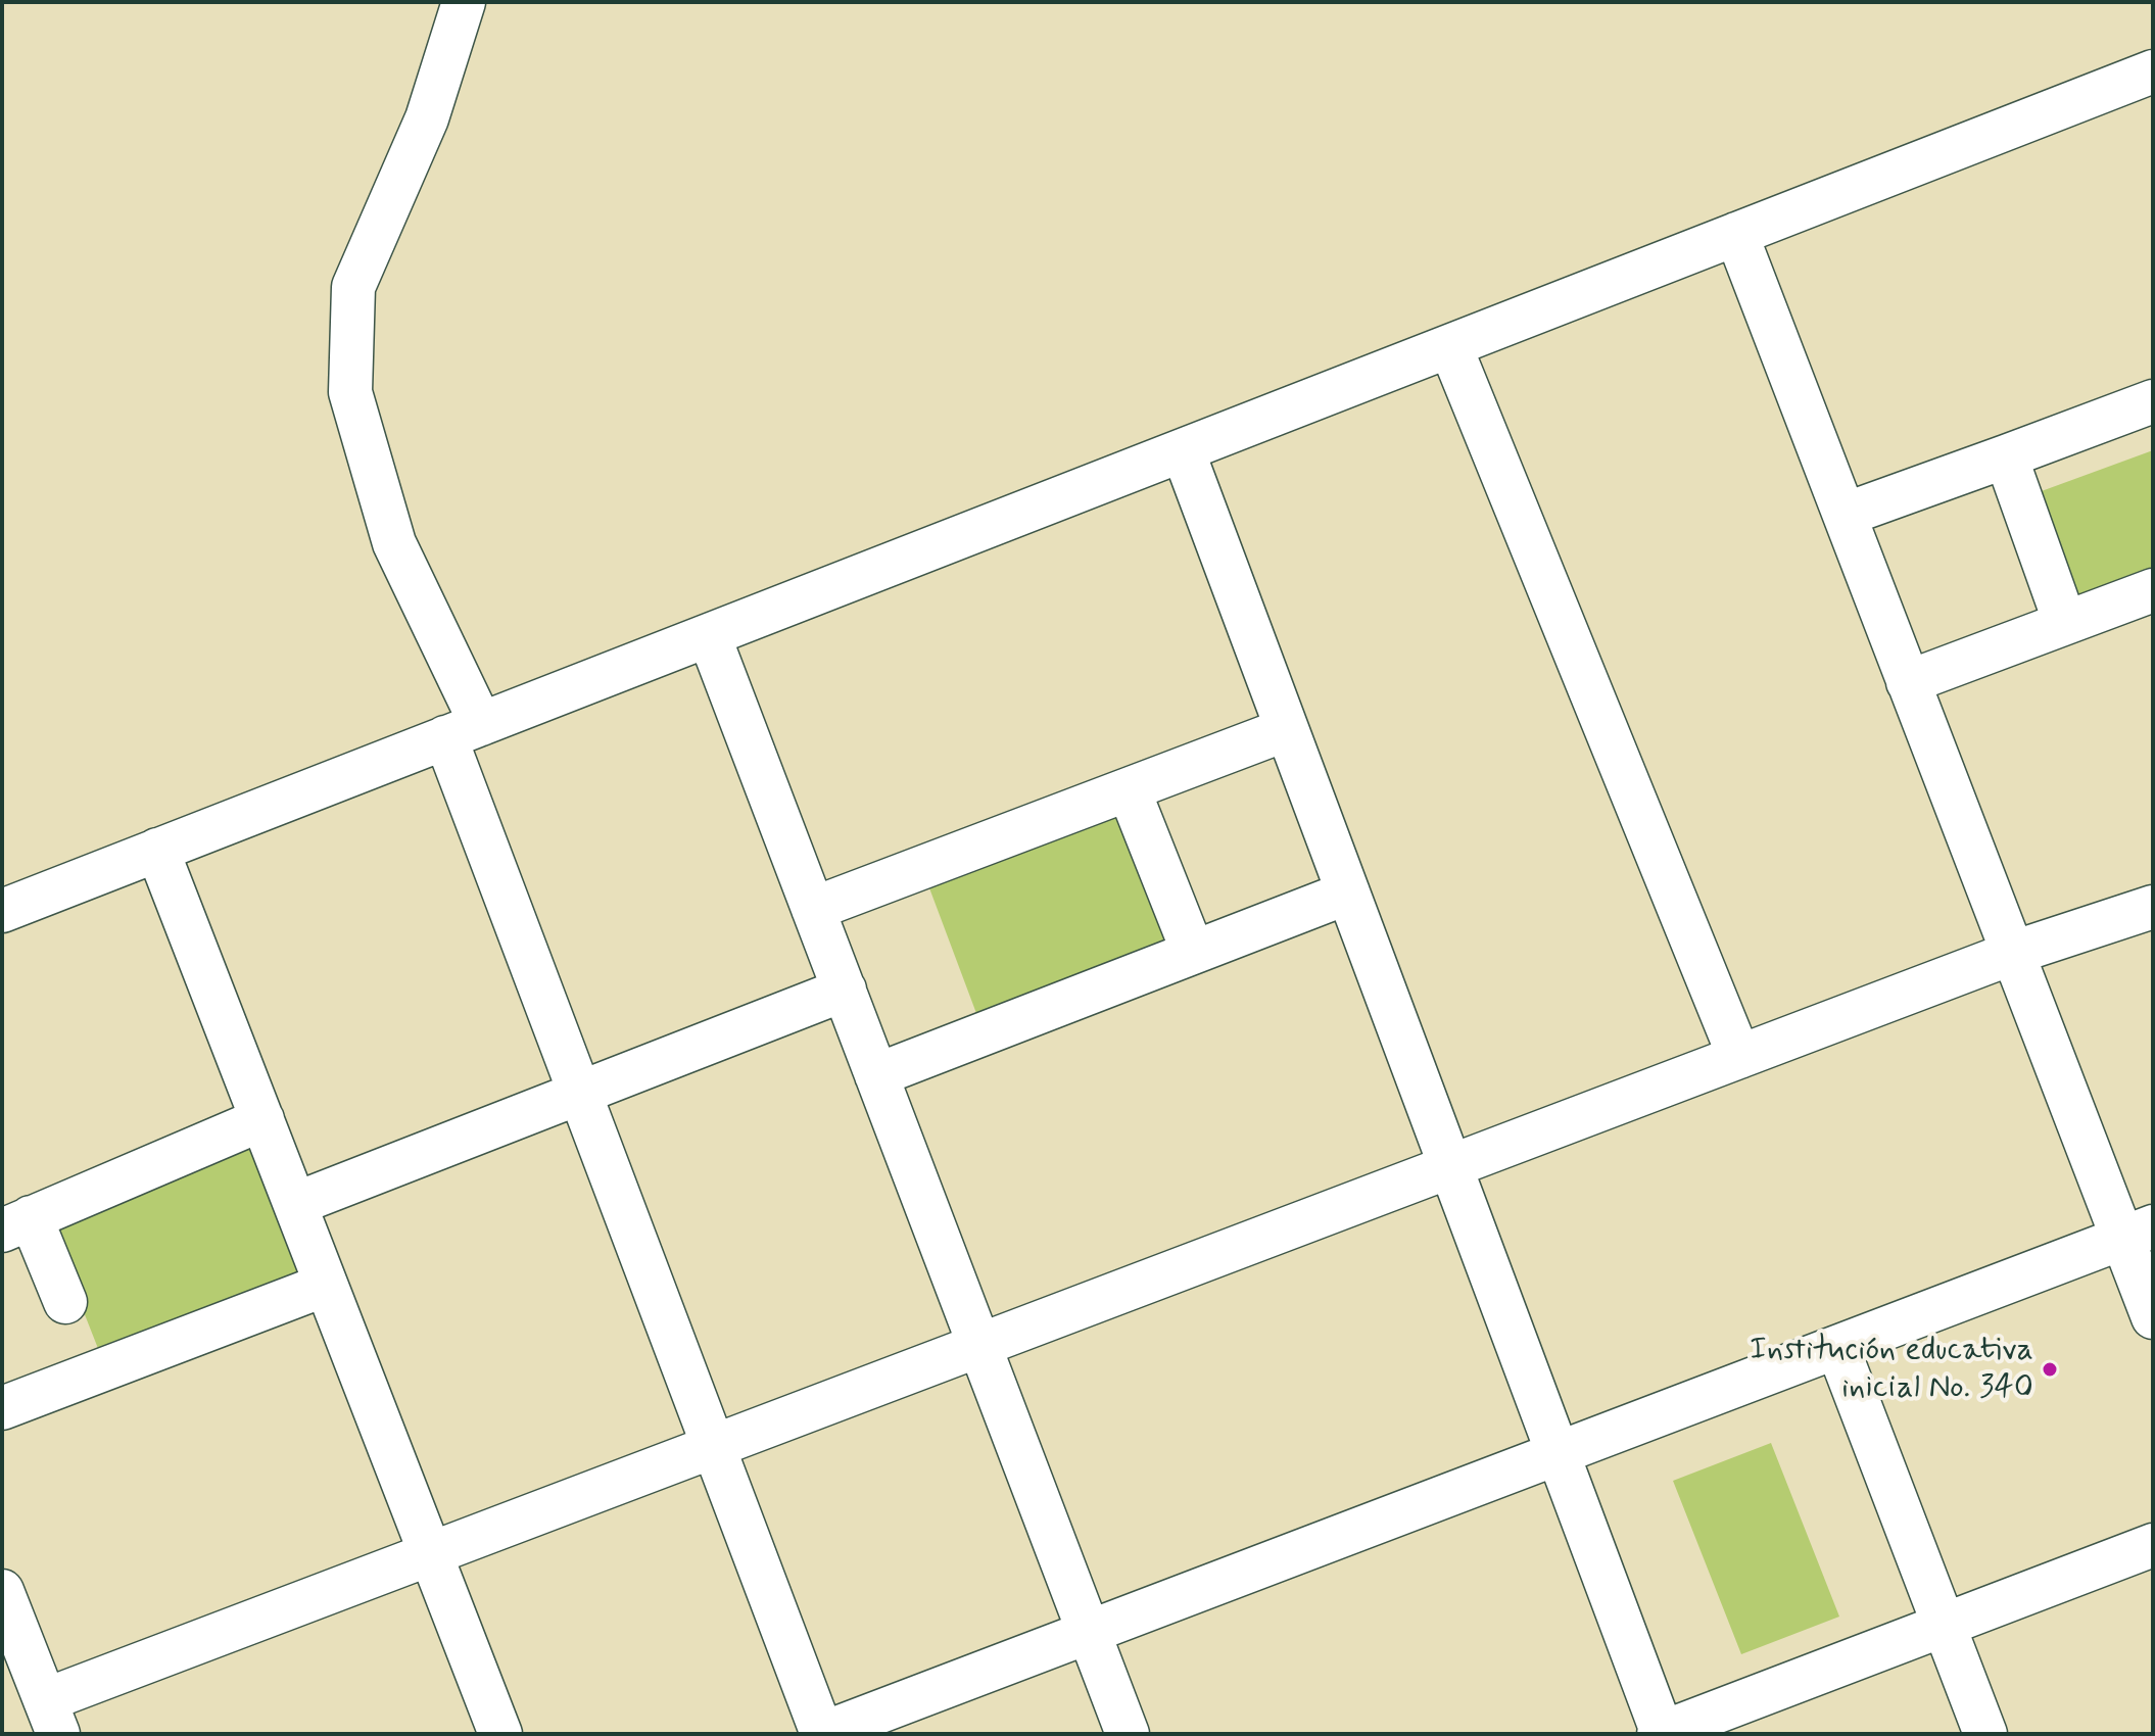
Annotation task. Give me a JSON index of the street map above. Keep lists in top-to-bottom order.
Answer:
{
  "places": ["Institución educativa inicial No. 340"]
}
